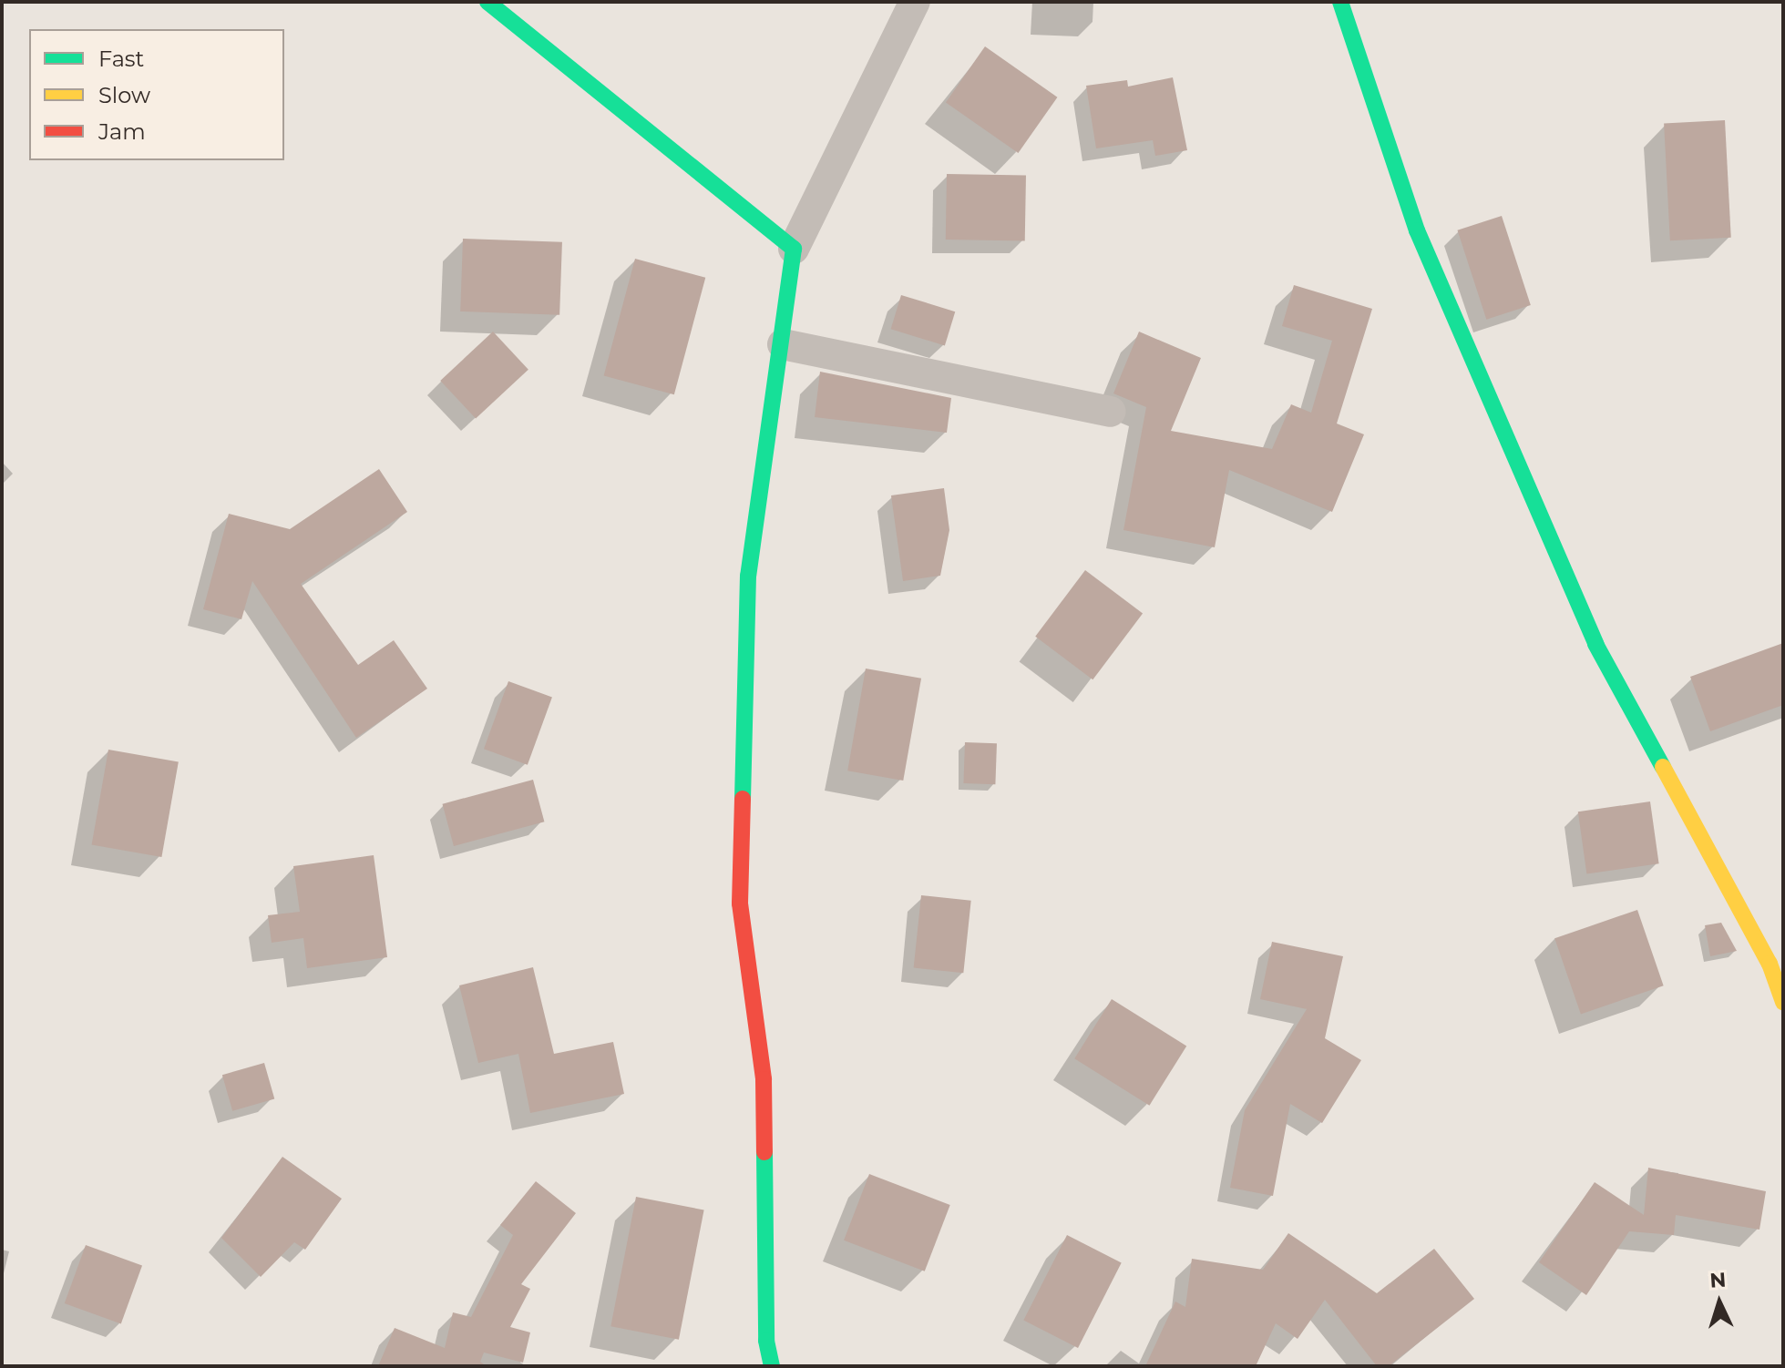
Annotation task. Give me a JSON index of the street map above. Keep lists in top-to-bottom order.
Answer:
{
  "legend": ["Fast", "Slow", "Jam"],
  "north": "top"
}
